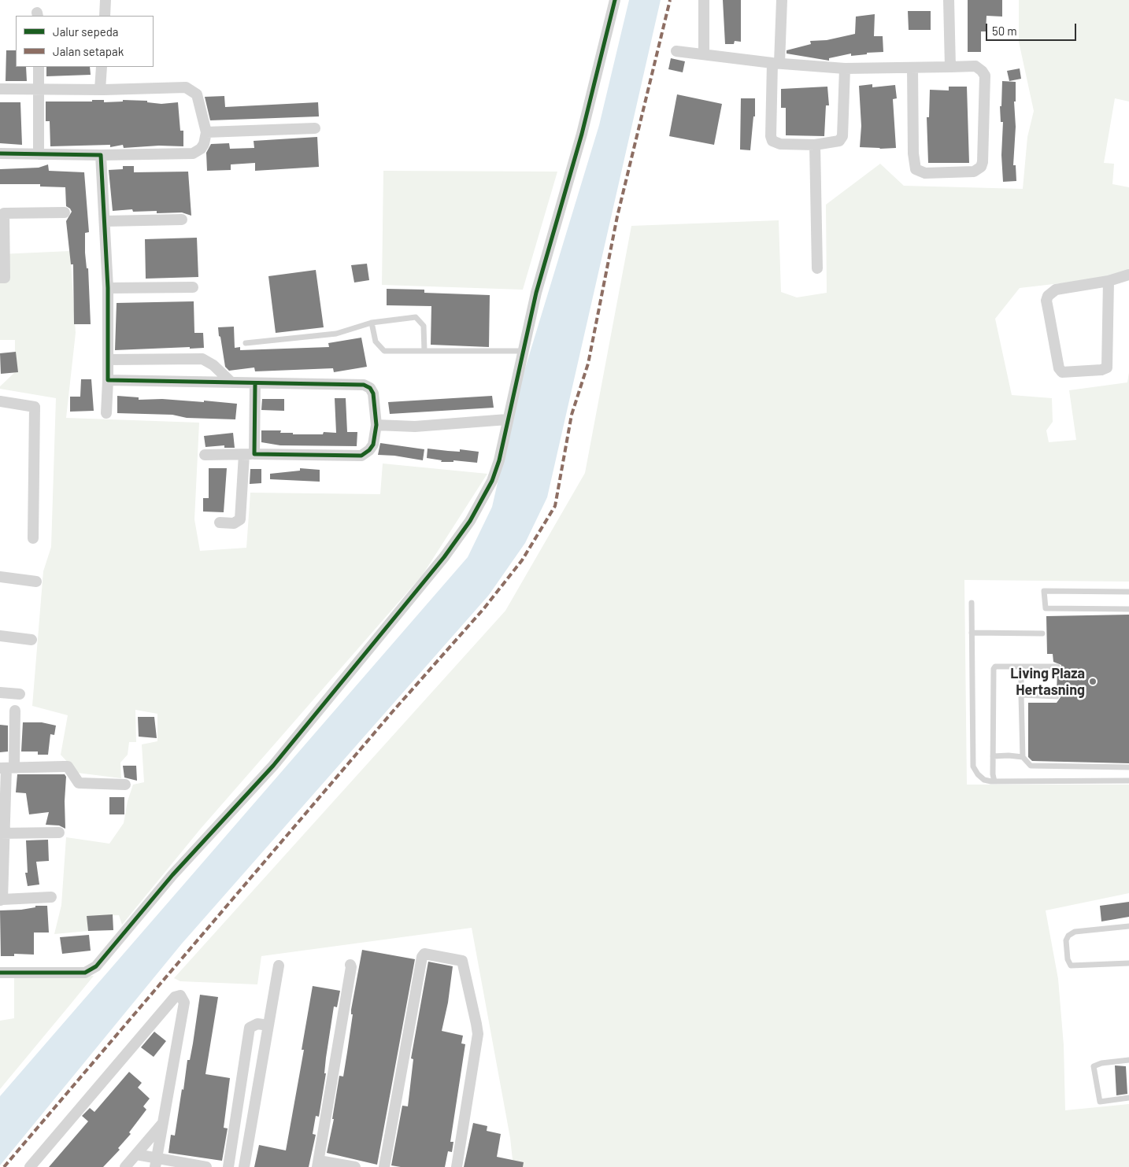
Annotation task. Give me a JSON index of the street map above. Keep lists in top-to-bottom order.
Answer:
{
  "places": ["Living Plaza Hertasning"],
  "legend": ["Jalur sepeda", "Jalan setapak"],
  "scale_bar": "50 m"
}
